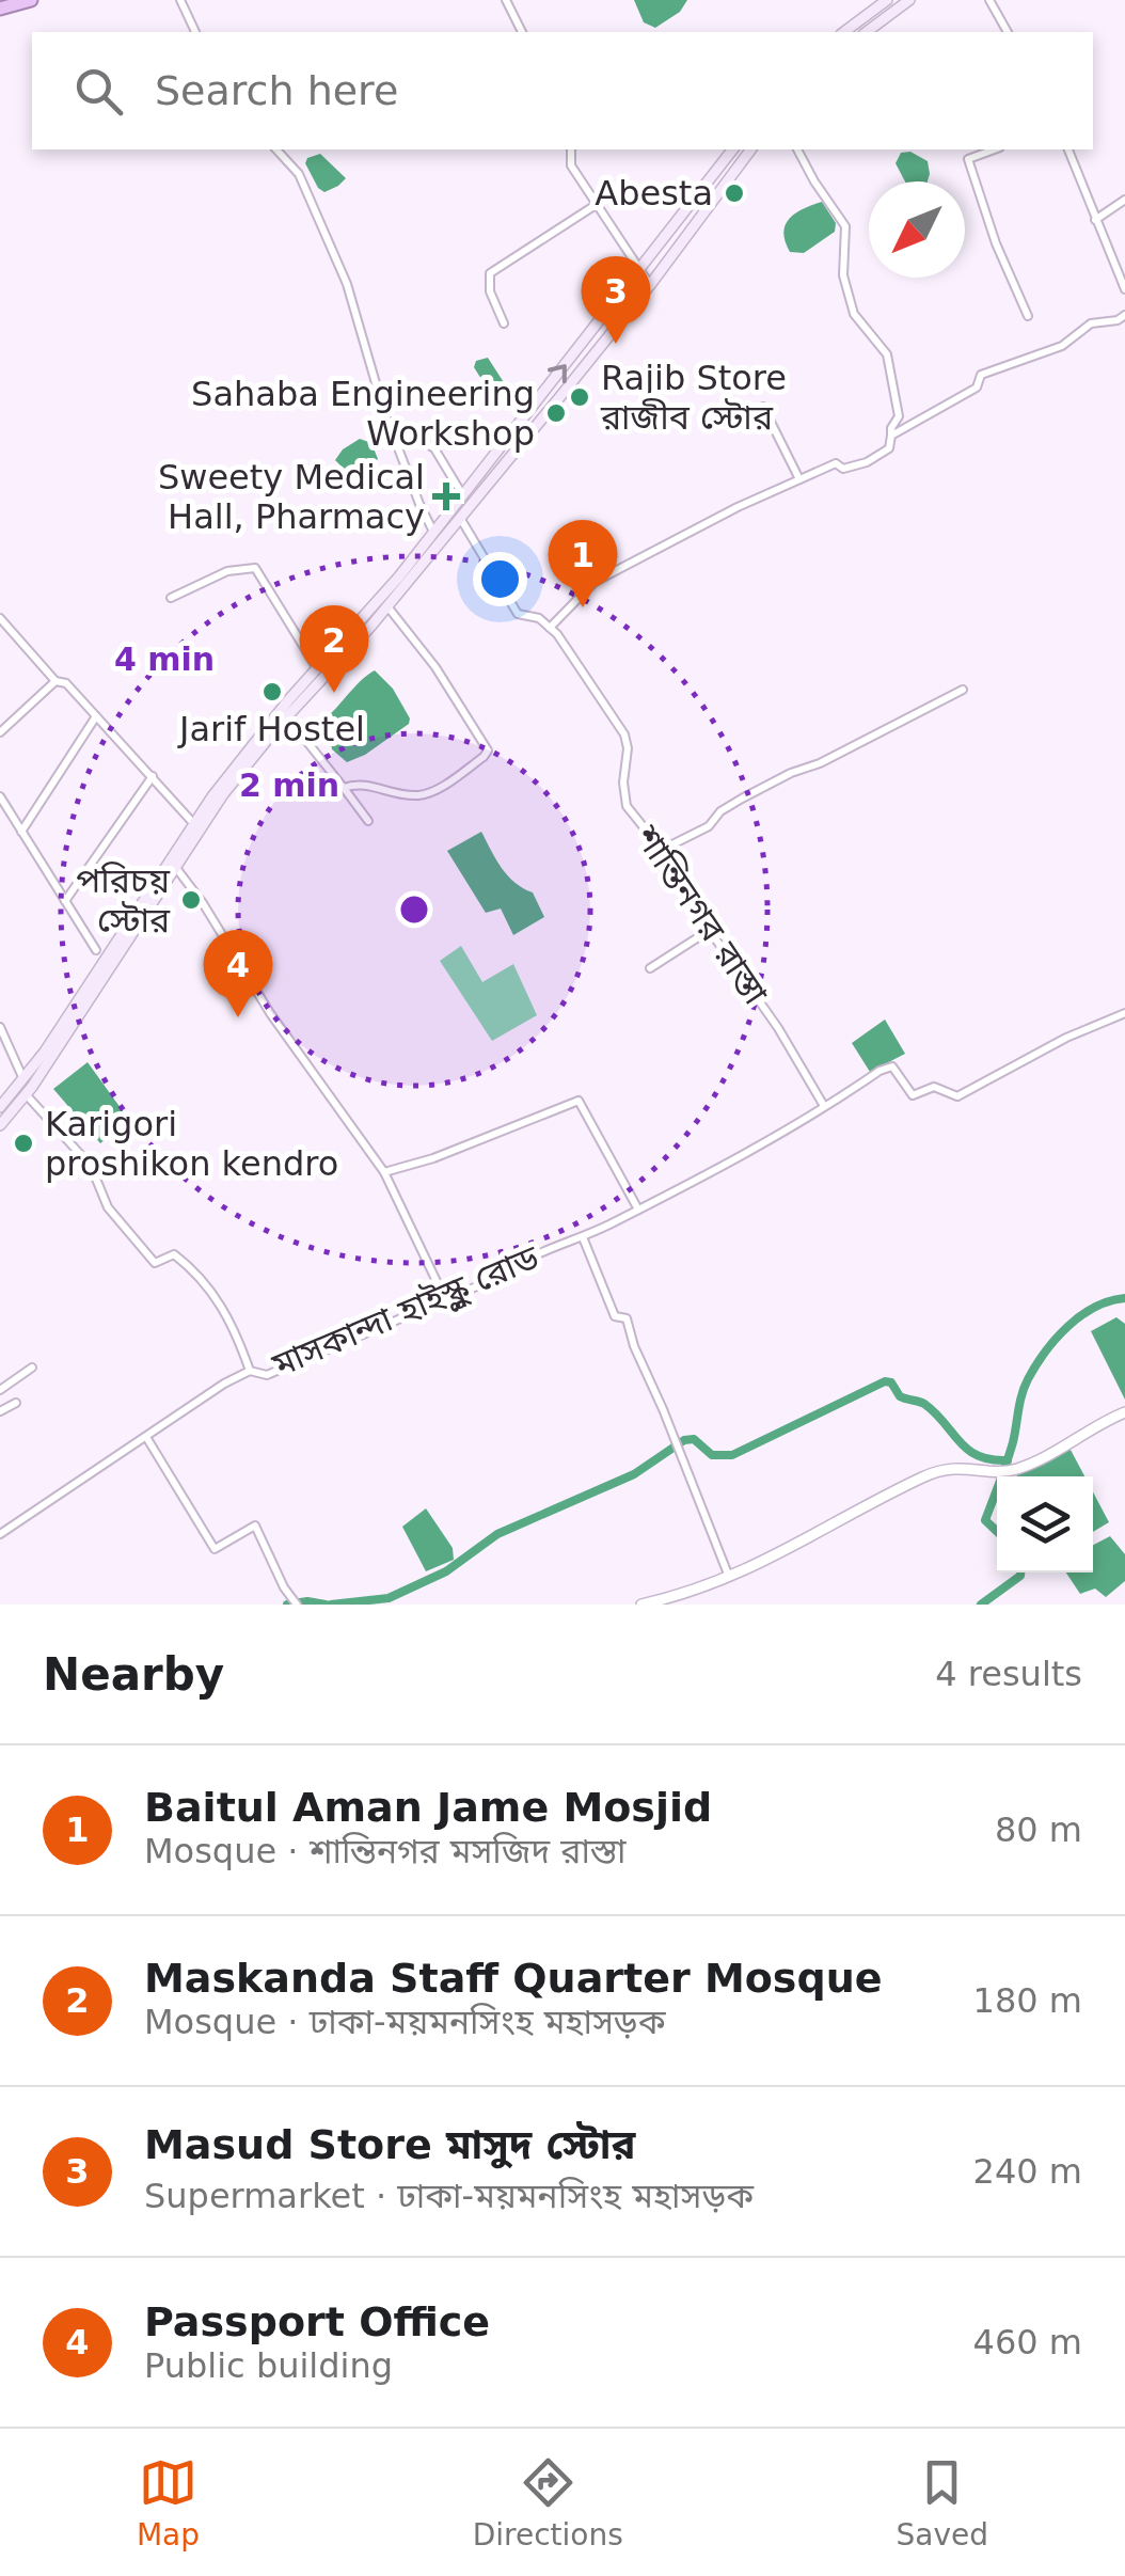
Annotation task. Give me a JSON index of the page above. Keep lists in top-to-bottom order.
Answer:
{
  "streets": {
    "street": ["শান্তিনগর রাস্তা", "মাসকান্দা হাইস্কুল রোড"]
  },
  "crossings": [
    ["শান্তিনগর রাস্তা", "মাসকান্দা হাইস্কুল রোড"]
  ],
  "places": {
    "other": [
      "Abesta",
      "Rajib Store রাজীব স্টোর",
      "Sahaba Engineering Workshop",
      "Jarif Hostel",
      "পরিচয় স্টোর",
      "Karigori proshikon kendro"
    ],
    "health": ["Sweety Medical Hall, Pharmacy"]
  },
  "north": "bottom left",
  "page": {
    "search": "Search here",
    "pins": [
      "3",
      "1",
      "2",
      "4"
    ],
    "heading": ["Nearby", "4 results"],
    "list": [
      {
        "mark": "1",
        "name": "Baitul Aman Jame Mosjid",
        "note": "Mosque · শান্তিনগর মসজিদ রাস্তা",
        "value": "80 m"
      },
      {
        "mark": "2",
        "name": "Maskanda Staff Quarter Mosque",
        "note": "Mosque · ঢাকা-ময়মনসিংহ মহাসড়ক",
        "value": "180 m"
      },
      {
        "mark": "3",
        "name": "Masud Store মাসুদ স্টোর",
        "note": "Supermarket · ঢাকা-ময়মনসিংহ মহাসড়ক",
        "value": "240 m"
      },
      {
        "mark": "4",
        "name": "Passport Office",
        "note": "Public building",
        "value": "460 m"
      }
    ],
    "nav": ["Map", "Directions", "Saved"]
  },
  "rings": ["4 min", "2 min"]
}
